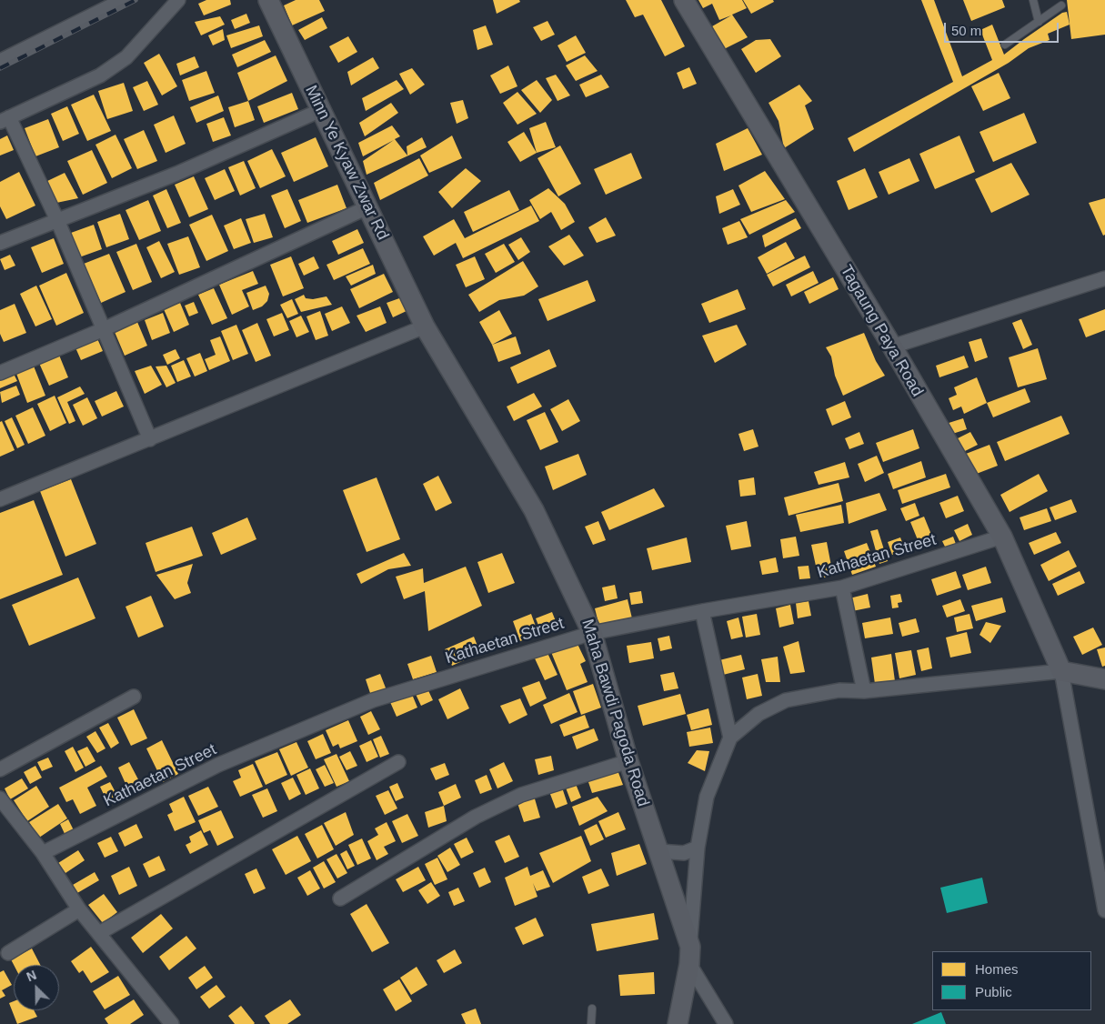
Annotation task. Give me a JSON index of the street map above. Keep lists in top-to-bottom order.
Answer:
{
  "streets": {
    "street": [
      "Minn Ye Kyaw Zwar Rd",
      "Tagaung Paya Road",
      "Kathaetan Street",
      "Maha Bawdi Pagoda Road"
    ]
  },
  "crossings": [
    ["Minn Ye Kyaw Zwar Rd", "Maha Bawdi Pagoda Road"],
    ["Tagaung Paya Road", "Kathaetan Street"],
    ["Kathaetan Street", "Maha Bawdi Pagoda Road"]
  ],
  "legend": ["Homes", "Public"],
  "scale_bar": "50 m",
  "north": "top left"
}
